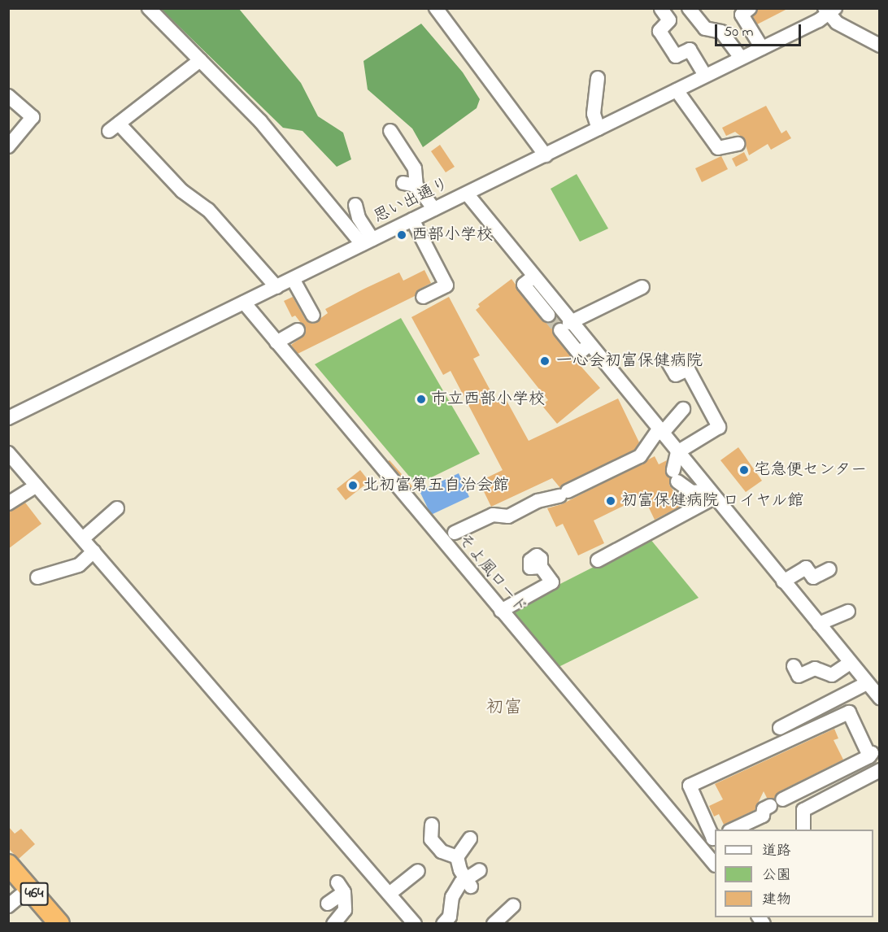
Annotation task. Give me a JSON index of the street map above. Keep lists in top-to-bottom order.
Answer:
{
  "streets": {
    "highway": ["464"],
    "street": ["思い出通り", "そよ風ロード"]
  },
  "crossings": [
    ["思い出通り", "そよ風ロード"]
  ],
  "districts": ["初富"],
  "places": [
    "西部小学校",
    "一心会初富保健病院",
    "市立西部小学校",
    "宅急便センター",
    "北初富第五自治会館",
    "初富保健病院 ロイヤル館"
  ],
  "legend": ["道路", "公園", "建物"],
  "scale_bar": "50 m"
}
